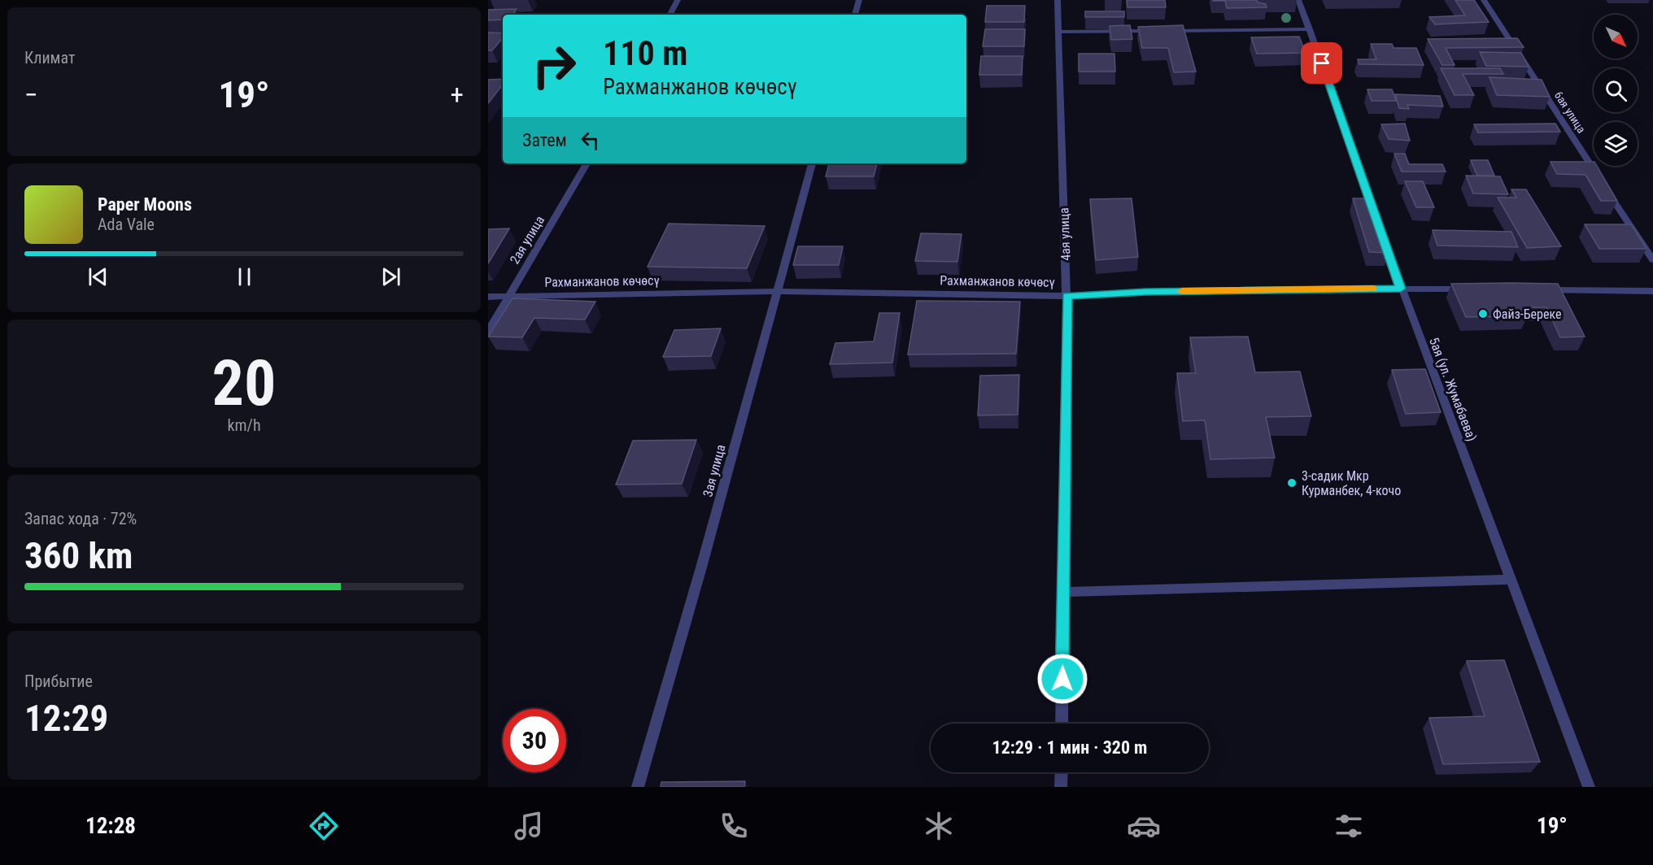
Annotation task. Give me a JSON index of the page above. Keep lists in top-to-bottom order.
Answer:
{
  "streets": {
    "street": [
      "6ая улица",
      "4ая улица",
      "2ая улица",
      "Рахманжанов көчөсү",
      "5ая (ул. Жумабаева)",
      "3ая улица"
    ]
  },
  "crossings": [
    ["4ая улица", "Рахманжанов көчөсү"],
    ["2ая улица", "Рахманжанов көчөсү"],
    ["Рахманжанов көчөсү", "5ая (ул. Жумабаева)"],
    ["Рахманжанов көчөсү", "3ая улица"]
  ],
  "places": ["Файз-Береке", "3-садик Мкр Курманбек, 4-кочо"],
  "north": "bottom right",
  "page": {
    "tile": [
      "Климат",
      ["20", "km/h"],
      ["Запас хода · 72%", "360 km"],
      ["Прибытие", "12:29"]
    ],
    "turn": ["110 m", "Рахманжанов көчөсү"],
    "heat": ["−", "19°", "+"],
    "then": "Затем",
    "song": ["Paper Moons", "Ada Vale"],
    "limit": "30",
    "trip": "12:29 · 1 мин · 320 m",
    "tabs": ["12:28", "19°"]
  }
}
